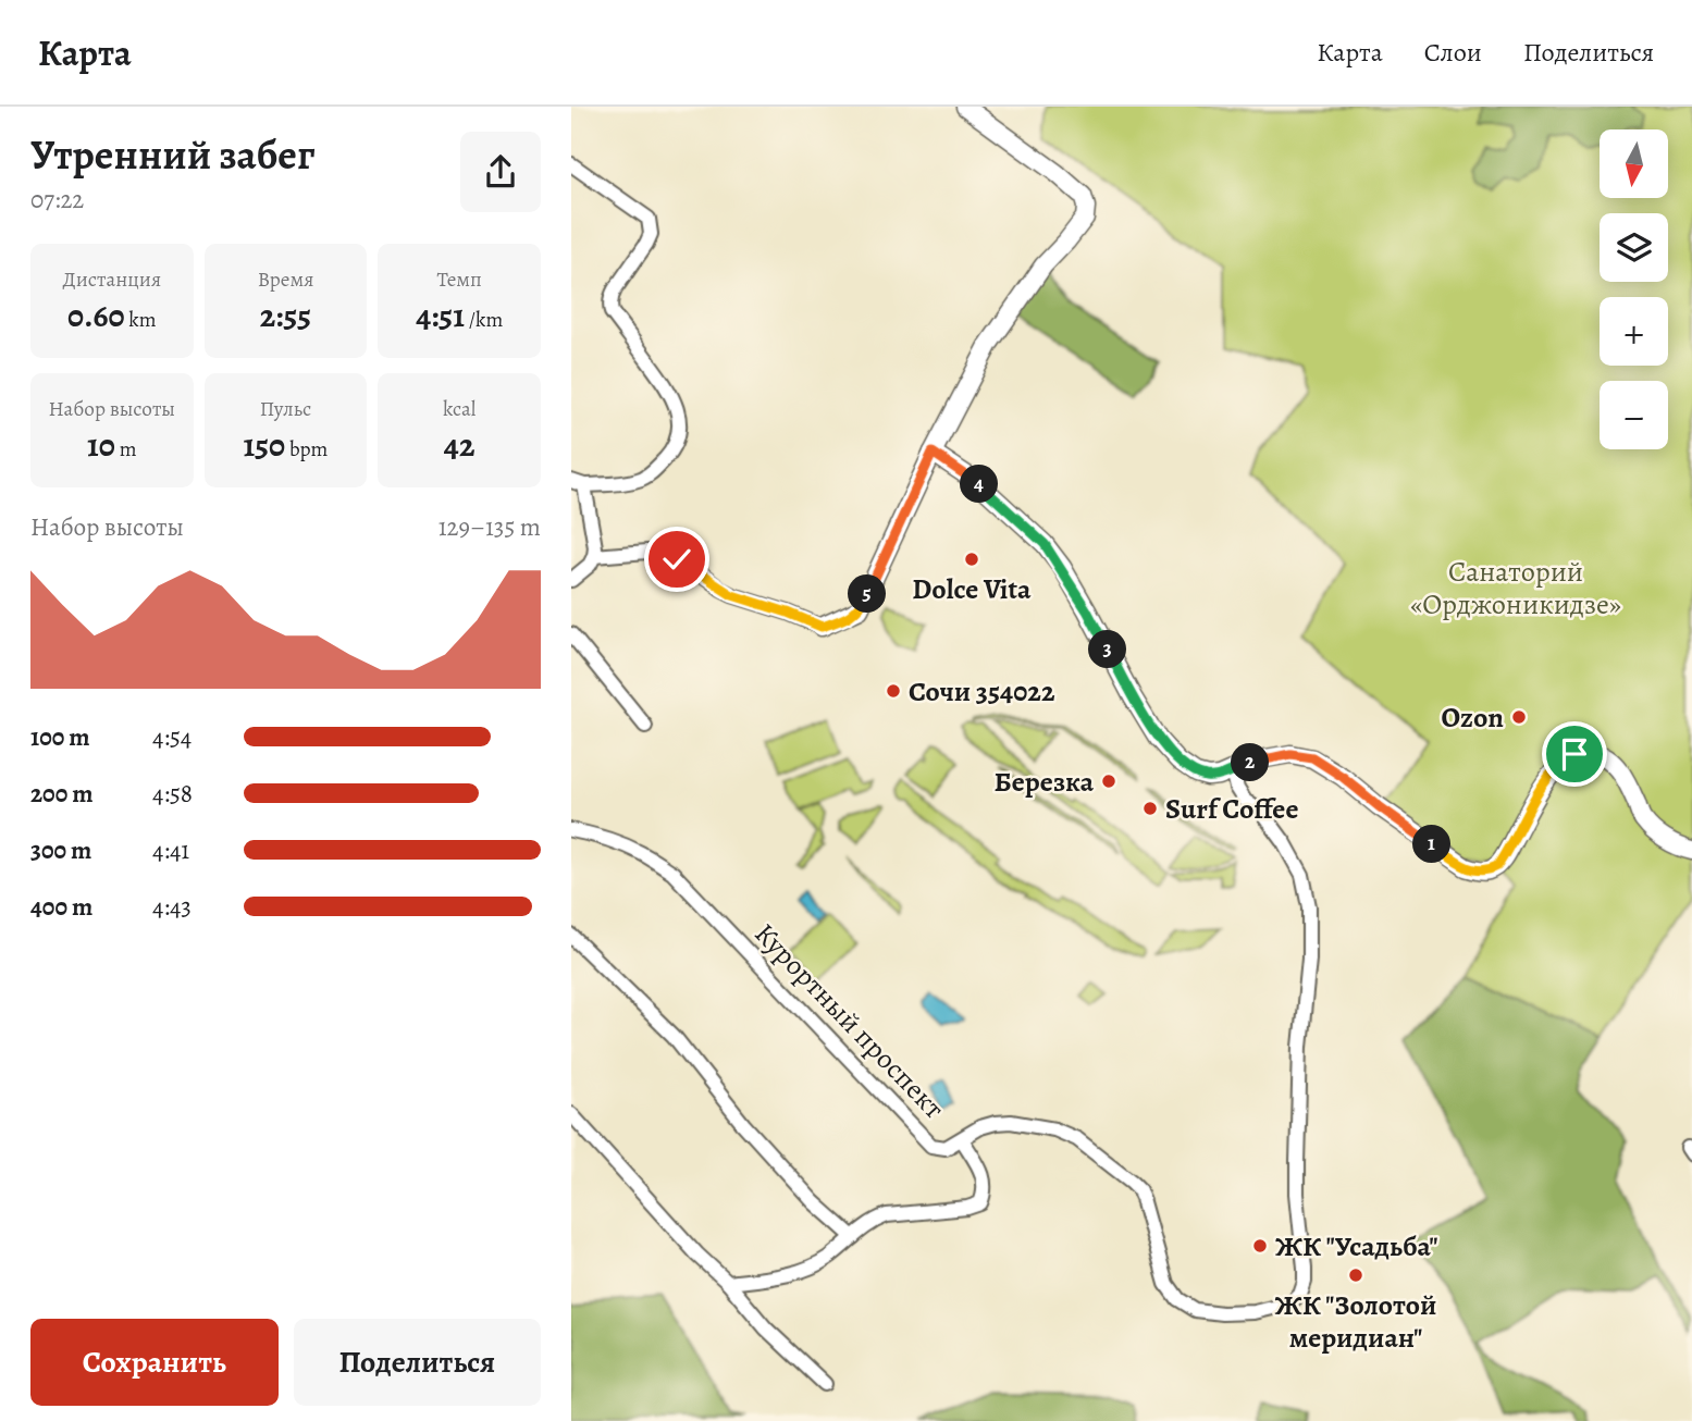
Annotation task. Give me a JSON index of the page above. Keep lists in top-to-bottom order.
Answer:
{
  "streets": {
    "street": ["Курортный проспект"]
  },
  "parks": ["Санаторий «Орджоникидзе»"],
  "places": [
    "Dolce Vita",
    "Сочи 354022",
    "Ozon",
    "Березка",
    "Surf Coffee",
    "ЖК \"Усадьба\"",
    "ЖК \"Золотой меридиан\""
  ],
  "north": "bottom",
  "page": {
    "header": "Карта",
    "nav": ["Карта", "Слои", "Поделиться"],
    "heading": ["Утренний забег", "07:22"],
    "map_buttons": ["+", "−"],
    "stats": [
      ["Дистанция", "0.60 km"],
      ["Время", "2:55"],
      ["Темп", "4:51 /km"],
      ["Набор высоты", "10 m"],
      ["Пульс", "150 bpm"],
      ["kcal", "42"]
    ],
    "pins": [
      "4",
      "5",
      "3",
      "2",
      "1"
    ],
    "chart": ["Набор высоты", "129–135 m"],
    "list": [
      {
        "name": "100 m",
        "note": "4:54"
      },
      {
        "name": "200 m",
        "note": "4:58"
      },
      {
        "name": "300 m",
        "note": "4:41"
      },
      {
        "name": "400 m",
        "note": "4:43"
      }
    ],
    "buttons": ["Сохранить", "Поделиться"]
  }
}
